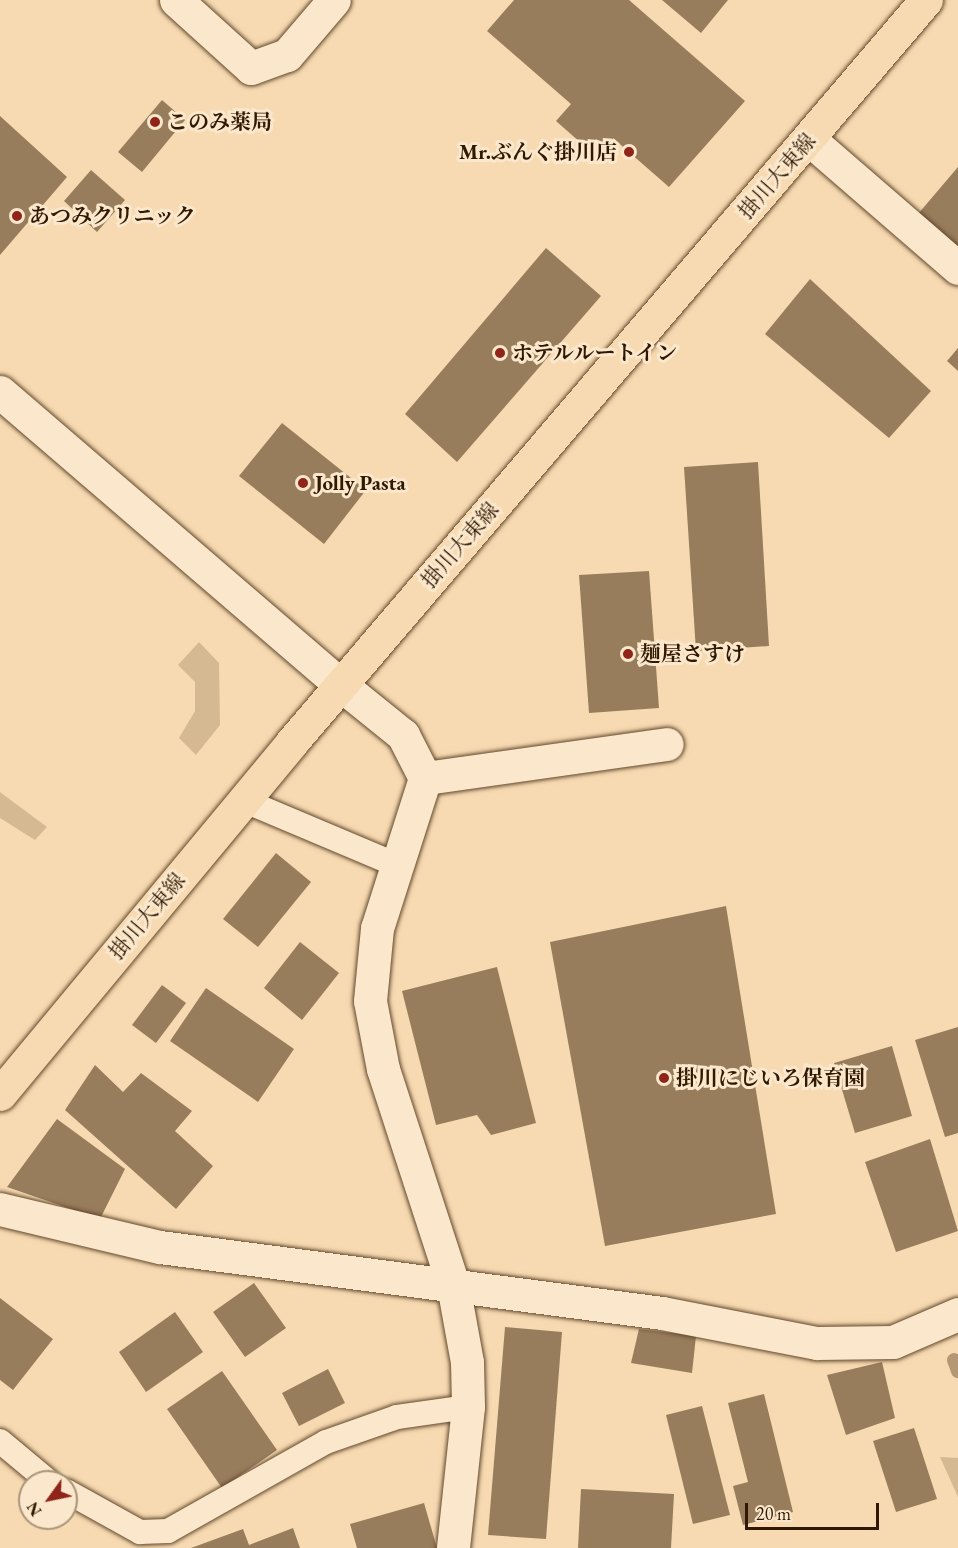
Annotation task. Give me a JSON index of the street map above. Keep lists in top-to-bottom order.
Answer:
{
  "streets": {
    "main road": ["掛川大東線"]
  },
  "places": [
    "このみ薬局",
    "Mr.ぶんぐ掛川店",
    "あつみクリニック",
    "ホテルルートイン",
    "Jolly Pasta",
    "麺屋さすけ",
    "掛川にじいろ保育園"
  ],
  "scale_bar": "20 m",
  "north": "bottom left"
}
